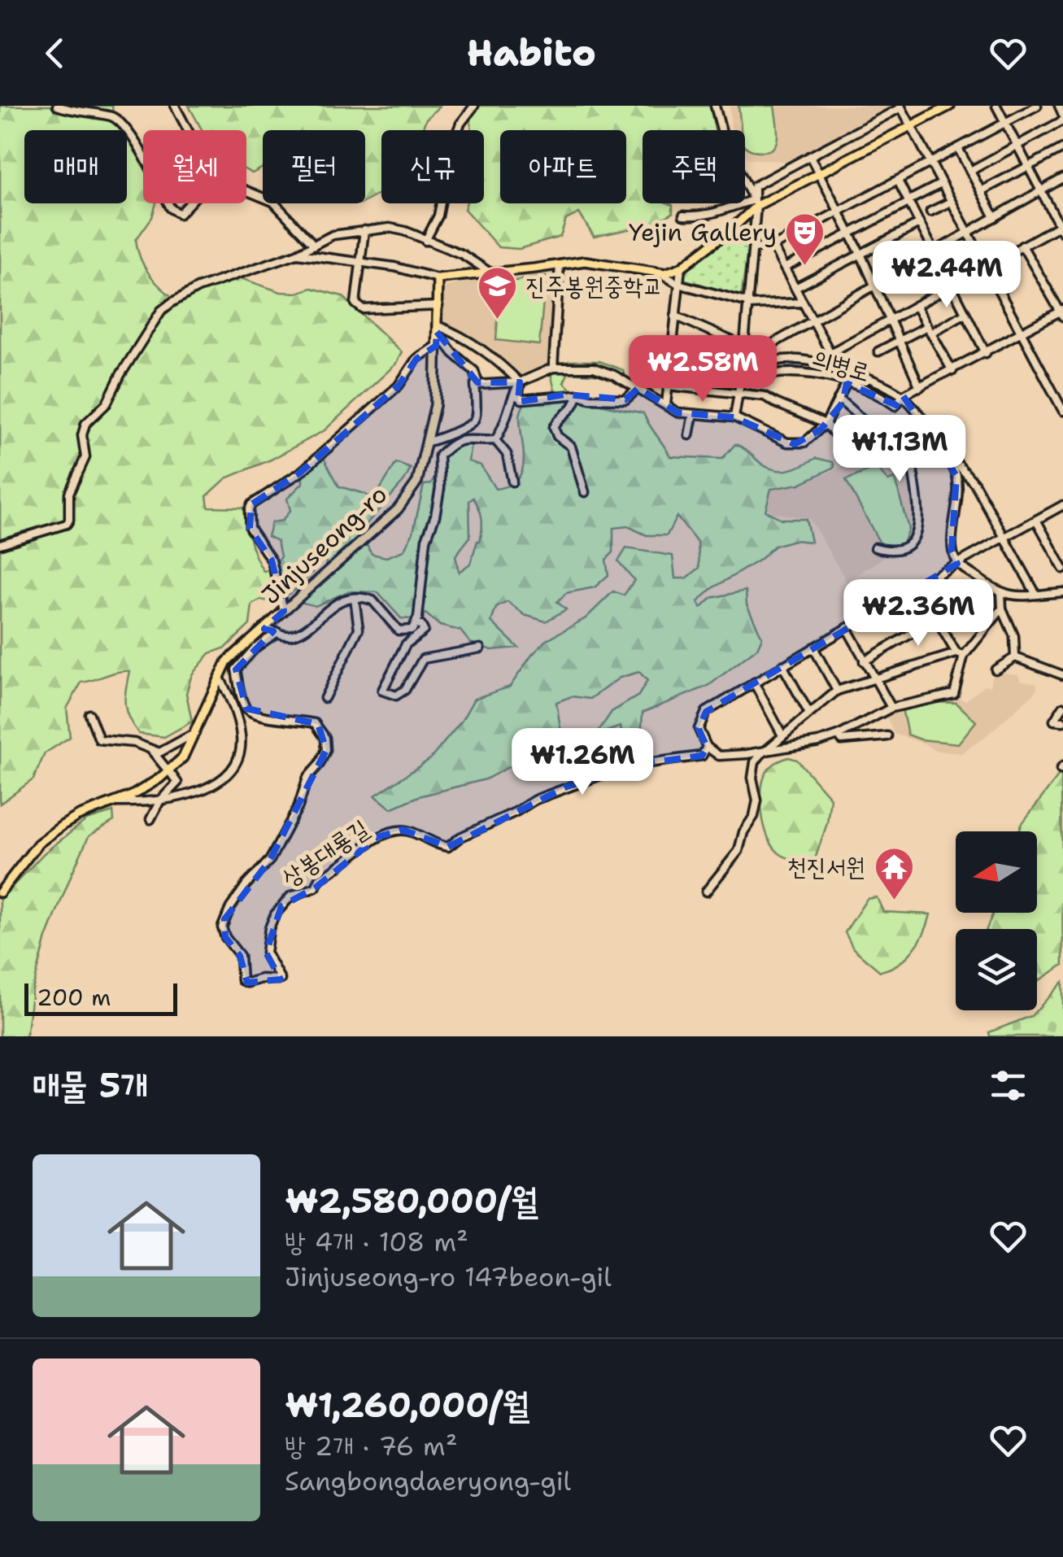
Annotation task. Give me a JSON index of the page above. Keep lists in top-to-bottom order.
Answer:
{
  "streets": {
    "main road": ["Jinjuseong-ro"],
    "street": ["의병로"]
  },
  "places": {
    "theatre": ["Yejin Gallery"],
    "school or university": ["진주봉원중학교"],
    "temple": ["천진서원"]
  },
  "scale_bar": "200 m",
  "north": "left",
  "page": {
    "header": "Habito",
    "chip": [
      "매매",
      "월세",
      "필터",
      "신규",
      "아파트",
      "주택"
    ],
    "price": [
      "₩2.44M",
      "₩2.58M",
      "₩1.13M",
      "₩2.36M",
      "₩1.26M"
    ],
    "scale": "200 m",
    "heading": "매물 5개",
    "list": [
      {
        "name": "₩2,580,000/월",
        "note": "방 4개 · 108 m² · Jinjuseong-ro 147beon-gil"
      },
      {
        "name": "₩1,260,000/월",
        "note": "방 2개 · 76 m² · Sangbongdaeryong-gil"
      }
    ]
  }
}
